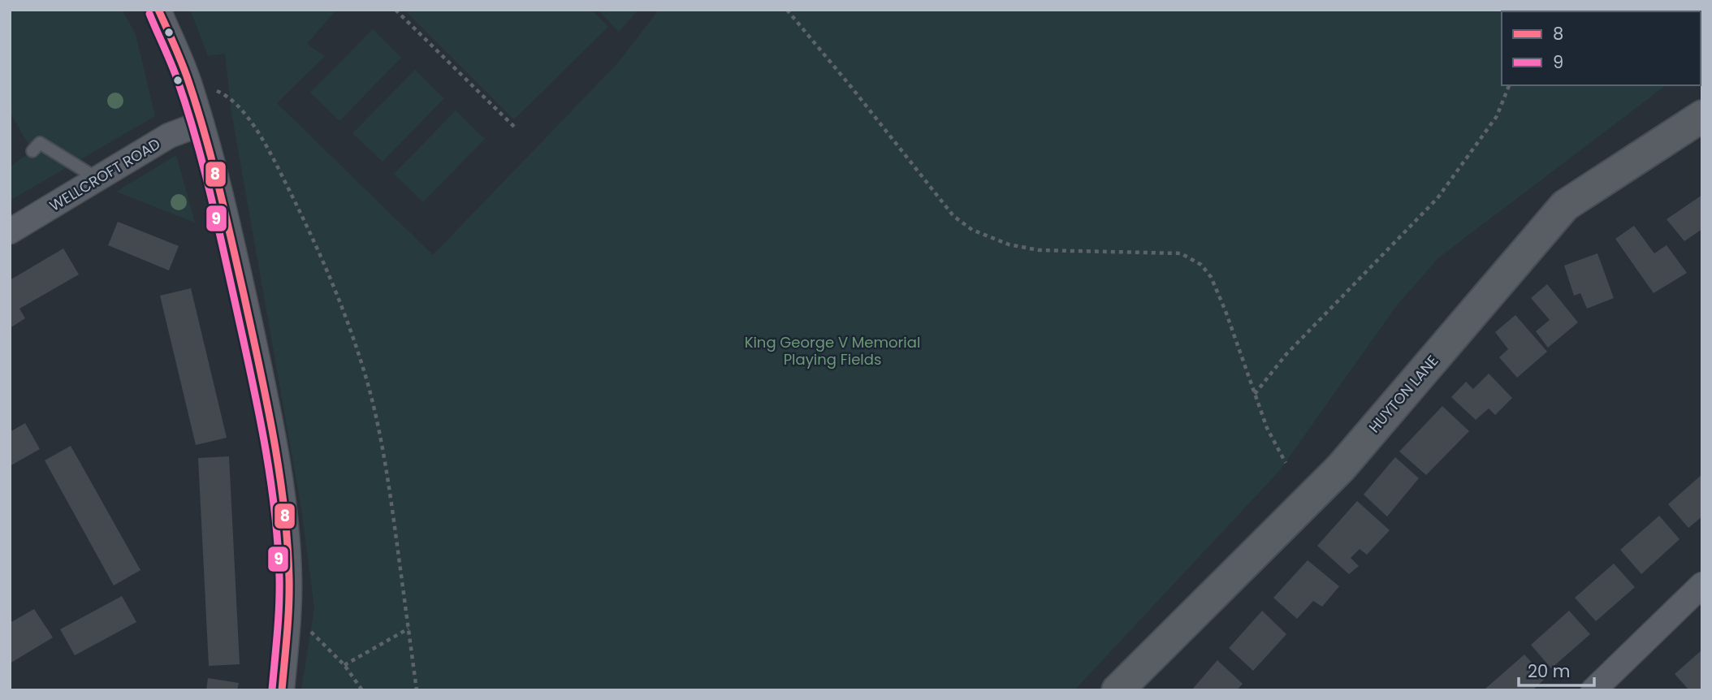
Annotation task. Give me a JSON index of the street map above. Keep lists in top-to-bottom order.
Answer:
{
  "streets": {
    "main road": ["HUYTON LANE"],
    "street": ["WELLCROFT ROAD"]
  },
  "parks": ["King George V Memorial Playing Fields"],
  "lines": ["transit line 8", "transit line 9"],
  "legend": ["8", "9"],
  "scale_bar": "20 m"
}
